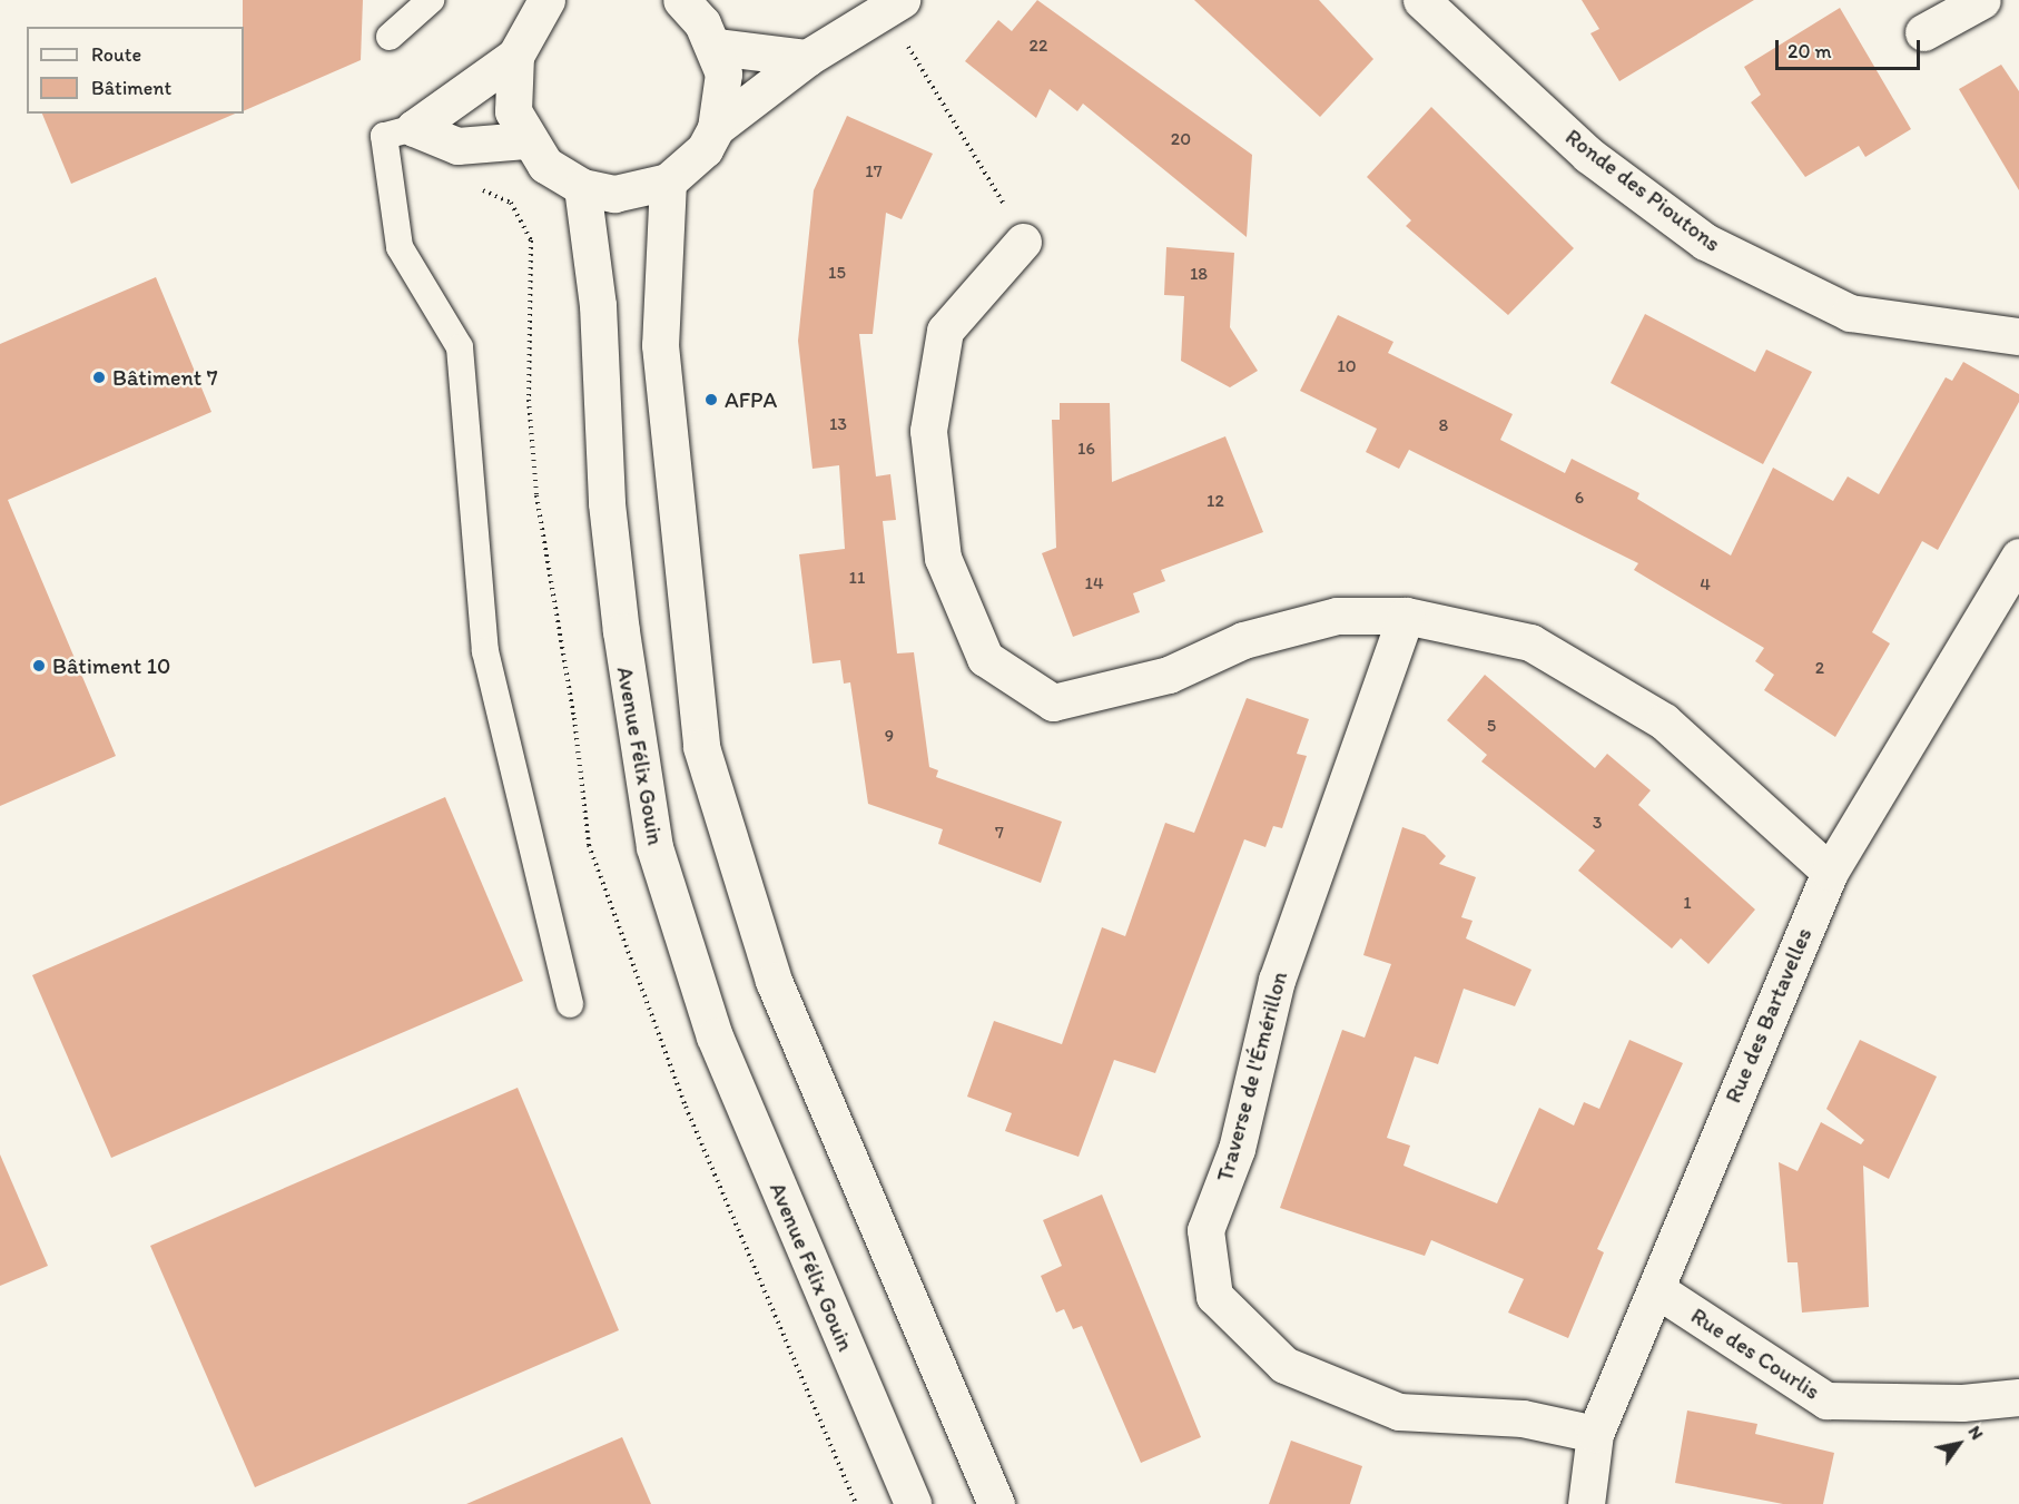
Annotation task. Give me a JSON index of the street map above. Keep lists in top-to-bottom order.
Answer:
{
  "streets": {
    "street": [
      "Ronde des Pioutons",
      "Avenue Félix Gouin",
      "Rue des Bartavelles",
      "Traverse de l'Émérillon",
      "Rue des Courlis"
    ]
  },
  "crossings": [
    ["Rue des Bartavelles", "Traverse de l'Émérillon"],
    ["Rue des Bartavelles", "Rue des Courlis"]
  ],
  "places": ["Bâtiment 7", "AFPA", "Bâtiment 10"],
  "house_numbers": [
    "22",
    "20",
    "17",
    "15",
    "18",
    "10",
    "13",
    "8",
    "16",
    "6",
    "12",
    "11",
    "14",
    "4",
    "2",
    "5",
    "9",
    "3",
    "7",
    "1"
  ],
  "legend": ["Route", "Bâtiment"],
  "scale_bar": "20 m",
  "north": "top right"
}
